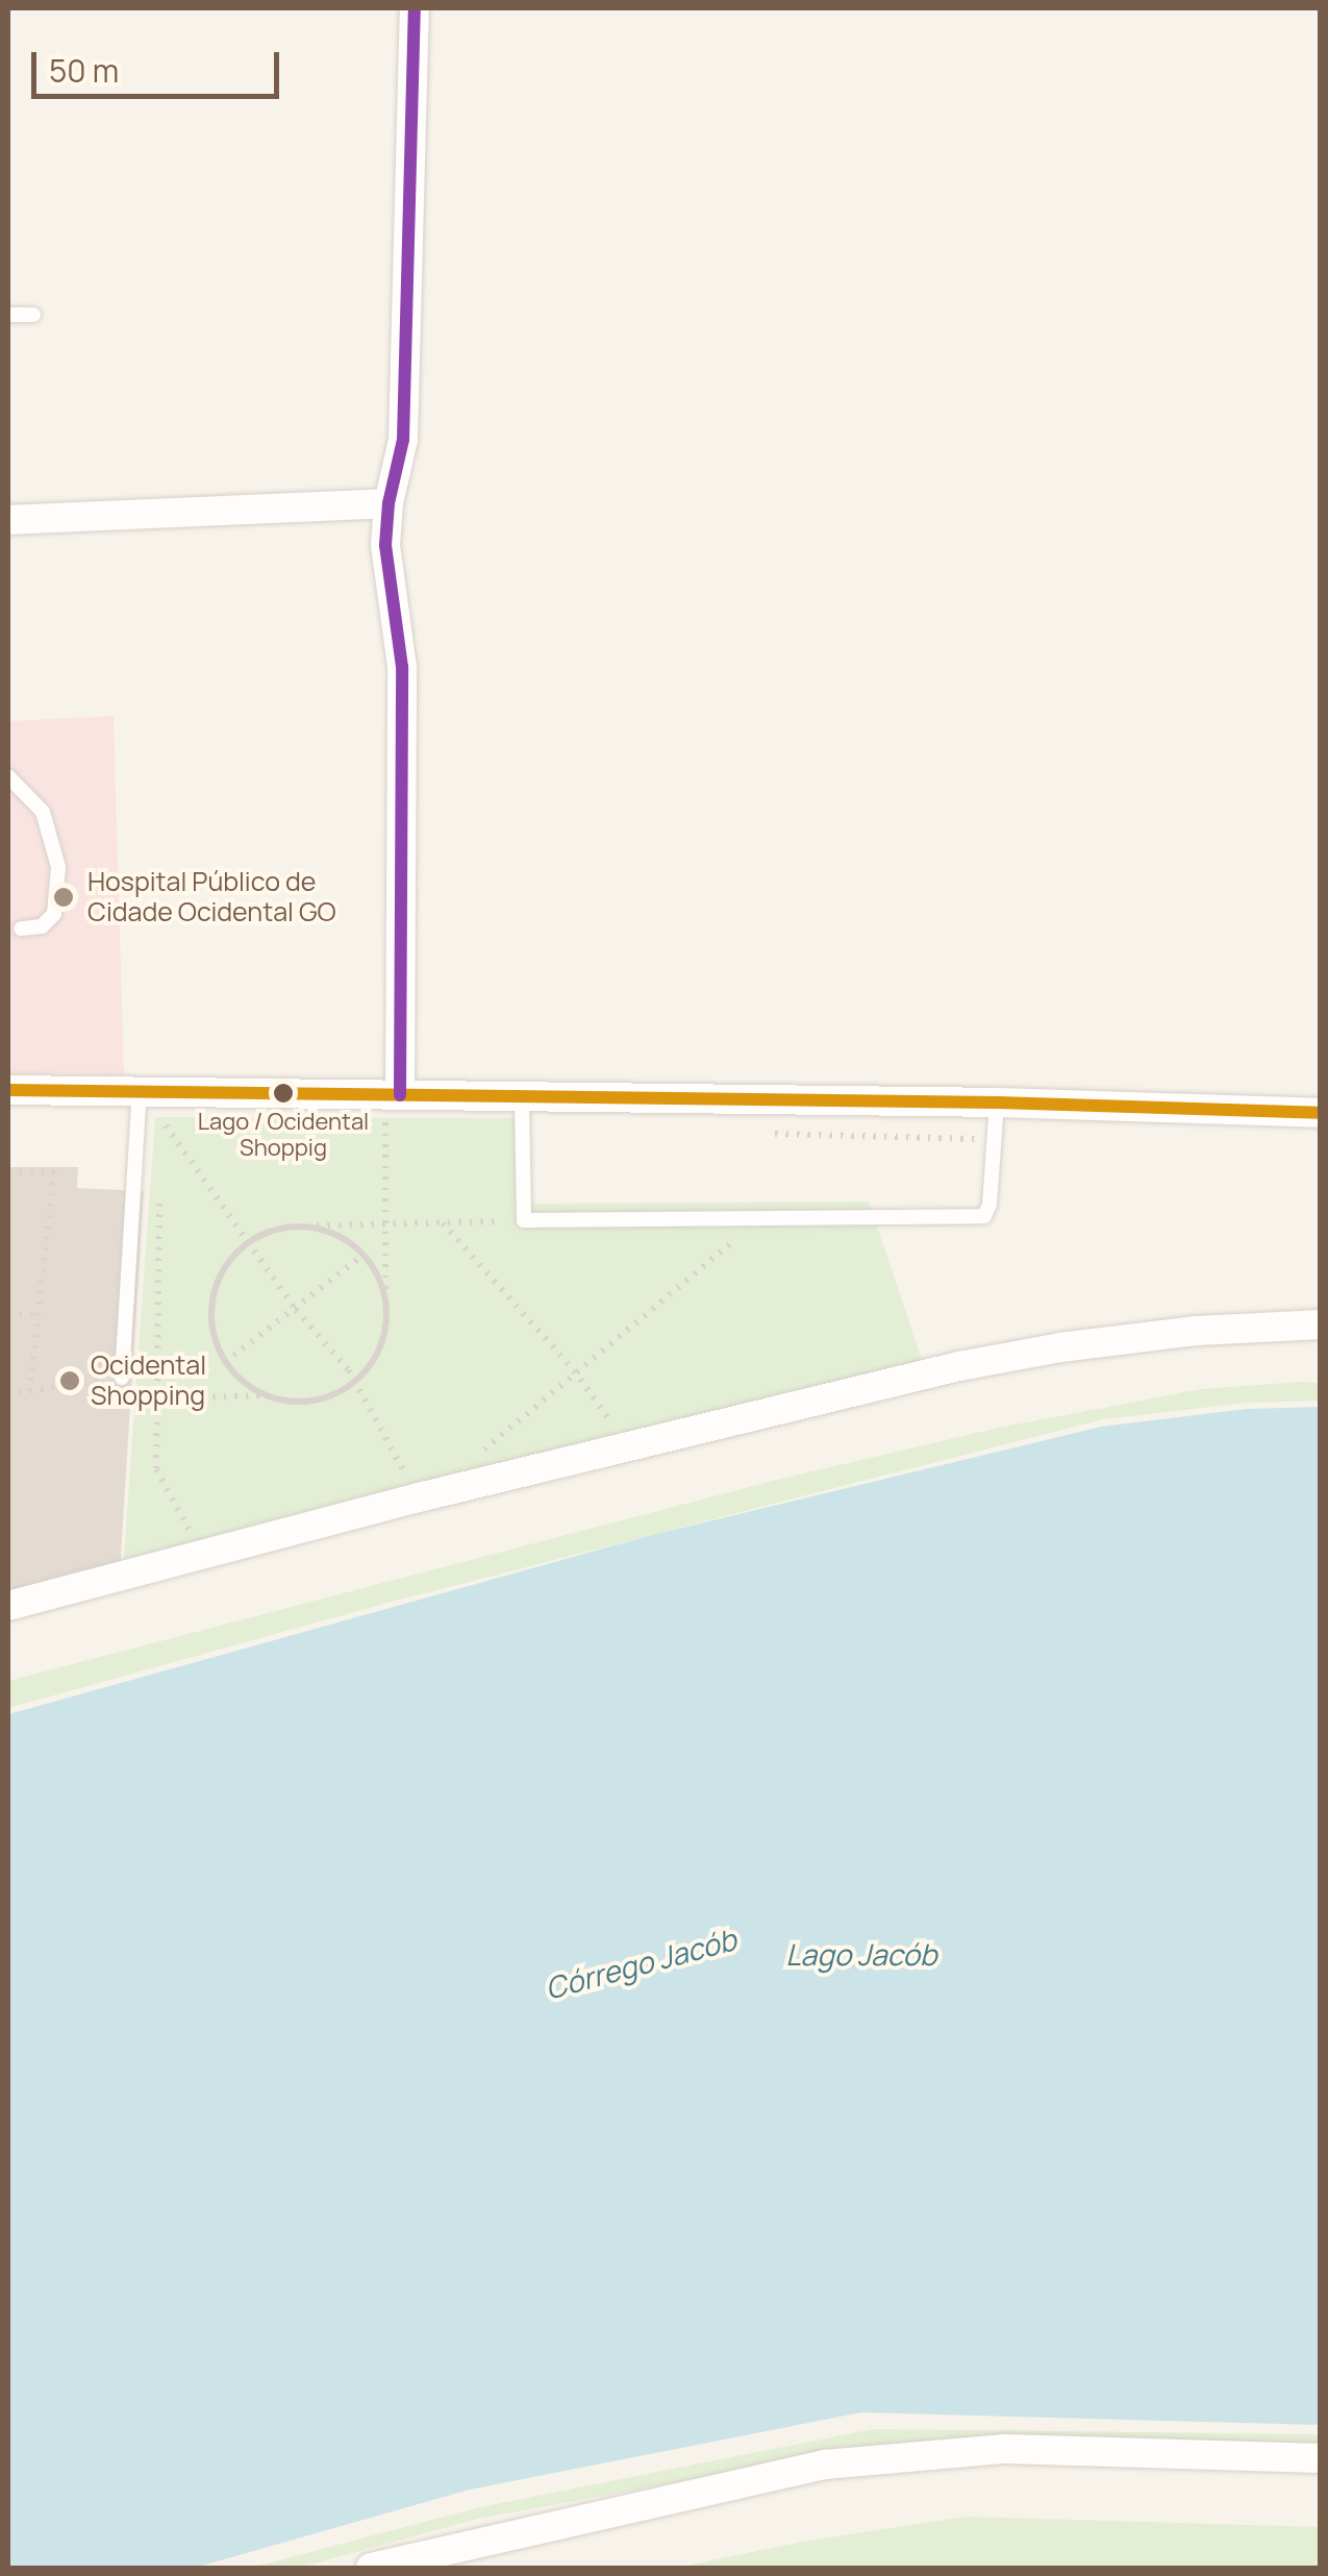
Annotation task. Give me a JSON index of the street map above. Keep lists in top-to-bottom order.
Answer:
{
  "water": ["Lago Jacób", "Córrego Jacób"],
  "places": ["Hospital Público de Cidade Ocidental GO", "Lago / Ocidental Shoppig", "Ocidental Shopping"],
  "scale_bar": "50 m"
}
